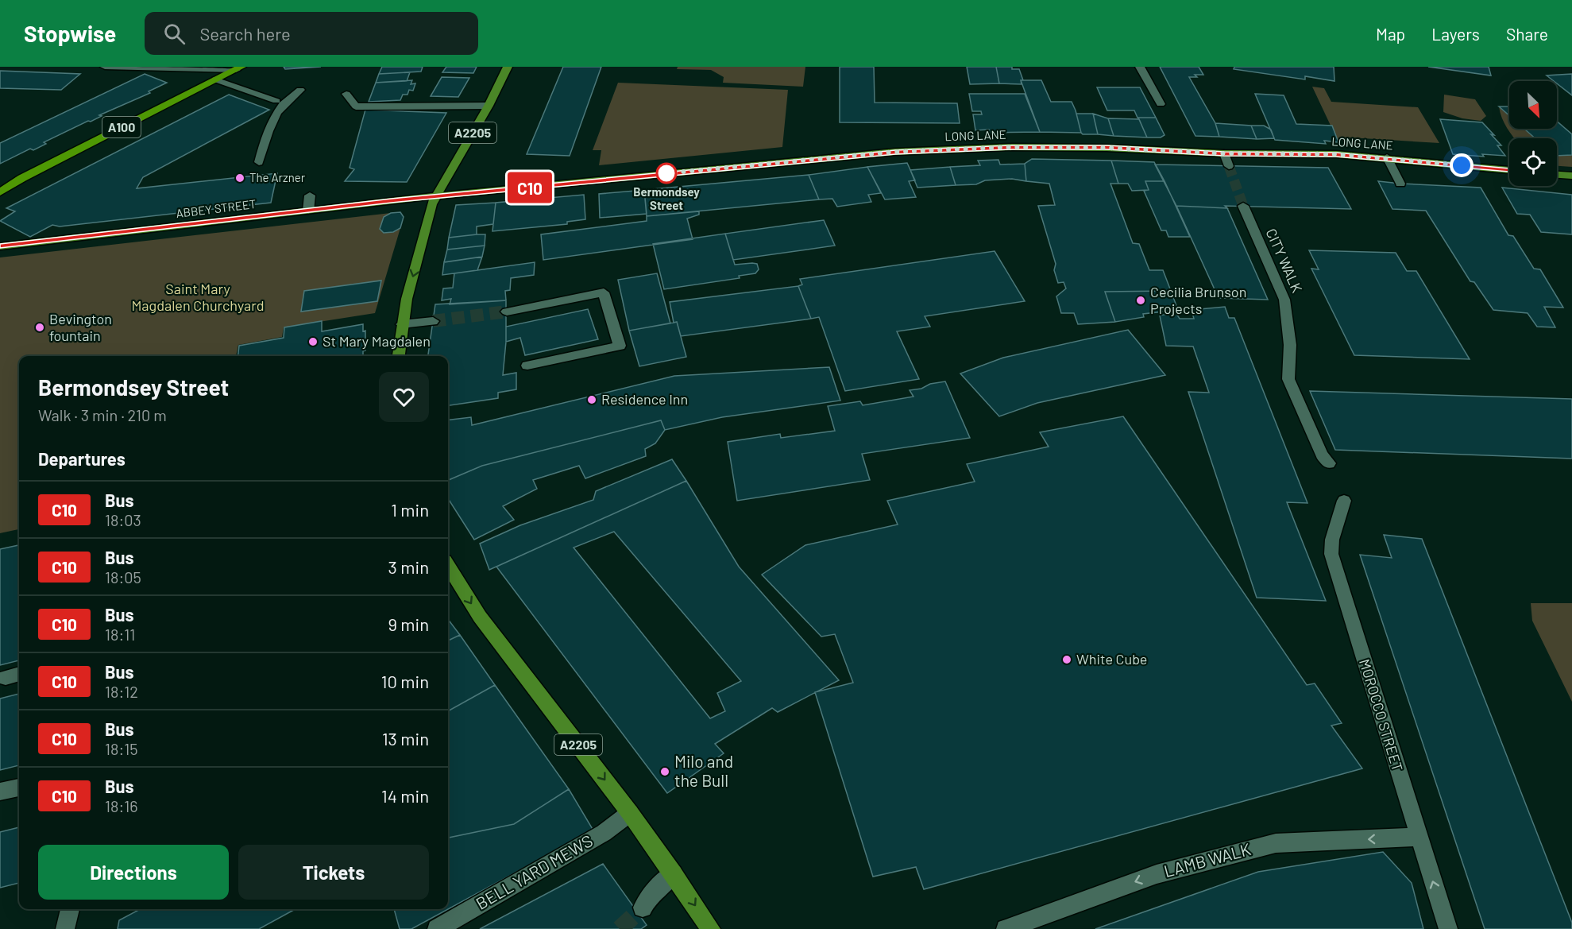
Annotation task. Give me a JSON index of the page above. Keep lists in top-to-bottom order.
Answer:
{
  "streets": {
    "highway": ["A100"],
    "main road": ["A2205", "LONG LANE", "ABBEY STREET"],
    "street": [
      "CITY WALK",
      "MOROCCO STREET",
      "LAMB WALK",
      "BELL YARD MEWS"
    ]
  },
  "crossings": [
    ["A2205", "LONG LANE"],
    ["A2205", "ABBEY STREET"],
    ["A2205", "BELL YARD MEWS"],
    ["LONG LANE", "ABBEY STREET"],
    ["MOROCCO STREET", "LAMB WALK"]
  ],
  "one_way": ["LAMB WALK"],
  "parks": ["Saint Mary Magdalen Churchyard"],
  "places": [
    "Bermondsey Street",
    "The Arzner",
    "Cecilia Brunson Projects",
    "Bevington fountain",
    "St Mary Magdalen",
    "Residence Inn",
    "White Cube",
    "Milo and the Bull"
  ],
  "lines": ["bus line C10"],
  "north": "bottom right",
  "page": {
    "header": "Stopwise",
    "search": "Search here",
    "nav": ["Map", "Layers", "Share"],
    "on_map": "C10",
    "heading": [
      ["Bermondsey Street", "Walk · 3 min · 210 m"],
      "Departures"
    ],
    "list": [
      {
        "mark": "C10",
        "name": "Bus",
        "note": "18:03",
        "value": "1 min"
      },
      {
        "mark": "C10",
        "name": "Bus",
        "note": "18:05",
        "value": "3 min"
      },
      {
        "mark": "C10",
        "name": "Bus",
        "note": "18:11",
        "value": "9 min"
      },
      {
        "mark": "C10",
        "name": "Bus",
        "note": "18:12",
        "value": "10 min"
      },
      {
        "mark": "C10",
        "name": "Bus",
        "note": "18:15",
        "value": "13 min"
      },
      {
        "mark": "C10",
        "name": "Bus",
        "note": "18:16",
        "value": "14 min"
      }
    ],
    "buttons": ["Directions", "Tickets"]
  }
}
